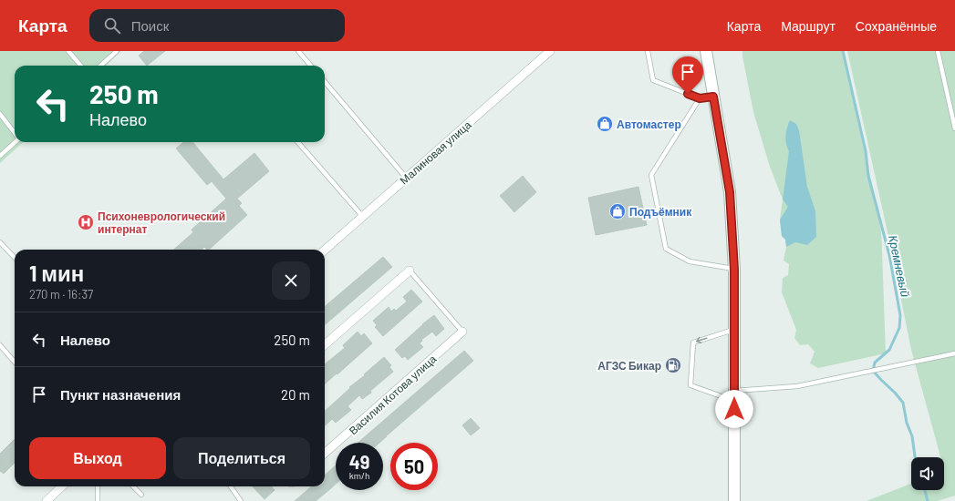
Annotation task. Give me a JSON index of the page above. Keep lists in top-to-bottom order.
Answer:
{
  "streets": {
    "street": ["Малиновая улица", "Василия Котова улица"]
  },
  "water": ["Кремневый"],
  "places": {
    "shop": ["Автомастер", "Подъёмник"],
    "hospital": ["Психоневрологический интернат"],
    "fuel station": ["АГЗС Бикар"]
  },
  "page": {
    "header": "Карта",
    "search": "Поиск",
    "nav": ["Карта", "Маршрут", "Сохранённые"],
    "turn": ["250 m", "Налево"],
    "heading": ["1 мин", "270 m · 16:37"],
    "list": [
      {
        "name": "Налево",
        "value": "250 m"
      },
      {
        "name": "Пункт назначения",
        "value": "20 m"
      }
    ],
    "buttons": ["Выход", "Поделиться"],
    "speed": "49 km/h",
    "limit": "50"
  }
}
